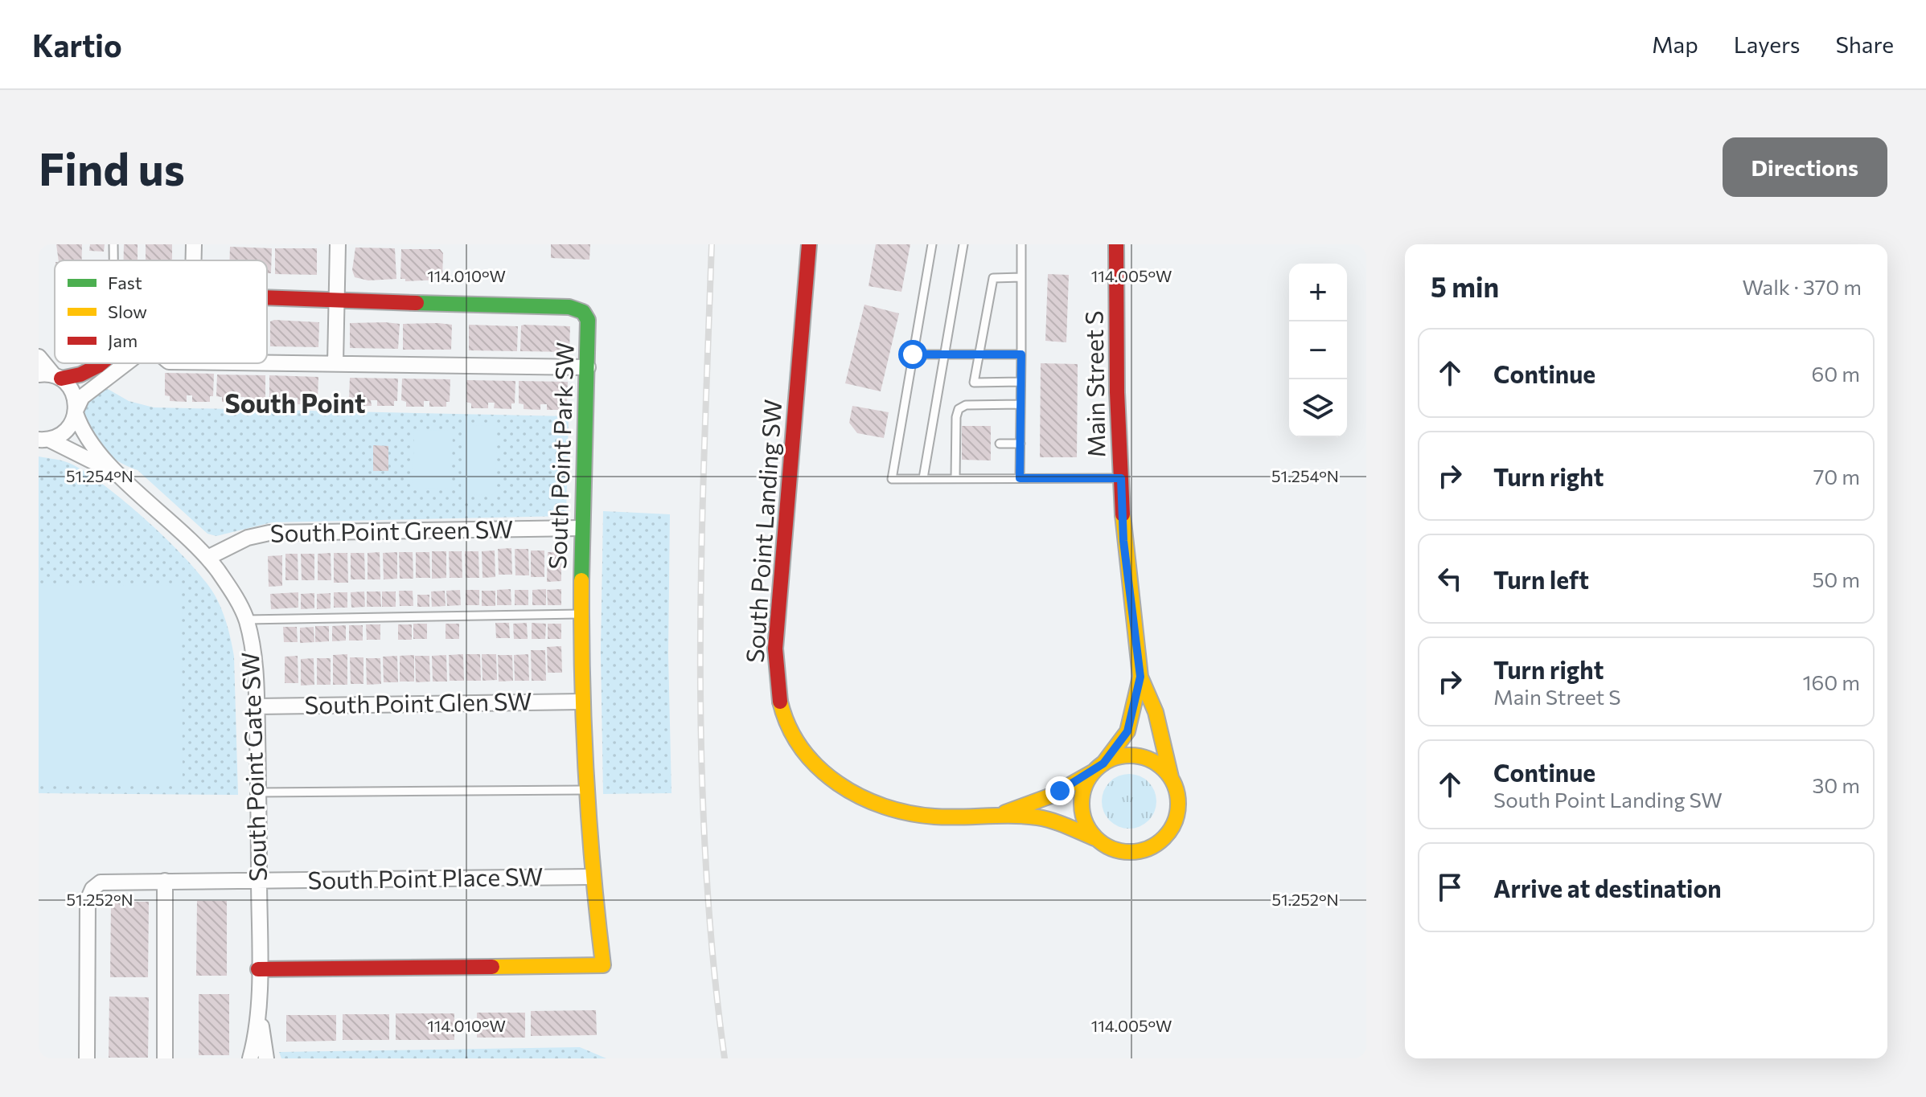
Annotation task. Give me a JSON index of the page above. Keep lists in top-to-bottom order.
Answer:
{
  "streets": {
    "main road": ["Main Street S", "South Point Park SW", "South Point Landing SW"],
    "street": [
      "South Point Green SW",
      "South Point Glen SW",
      "South Point Gate SW",
      "South Point Place SW"
    ]
  },
  "crossings": [
    ["Main Street S", "South Point Landing SW"],
    ["South Point Park SW", "South Point Green SW"],
    ["South Point Park SW", "South Point Glen SW"],
    ["South Point Park SW", "South Point Gate SW"],
    ["South Point Park SW", "South Point Place SW"],
    ["South Point Green SW", "South Point Gate SW"],
    ["South Point Glen SW", "South Point Gate SW"],
    ["South Point Gate SW", "South Point Place SW"]
  ],
  "districts": ["South Point"],
  "legend": ["Fast", "Slow", "Jam"],
  "page": {
    "header": "Kartio",
    "nav": ["Map", "Layers", "Share"],
    "buttons": "Directions",
    "title": "Find us",
    "heading": ["5 min", "Walk · 370 m"],
    "map_buttons": ["+", "−"],
    "list": [
      ["Continue", "60 m"],
      ["Turn right", "70 m"],
      ["Turn left", "50 m"],
      ["Turn right", "Main Street S", "160 m"],
      ["Continue", "South Point Landing SW", "30 m"],
      "Arrive at destination"
    ]
  },
  "coordinates": [
    "114.010°W",
    "114.005°W",
    "51.254°N",
    "51.252°N"
  ]
}
